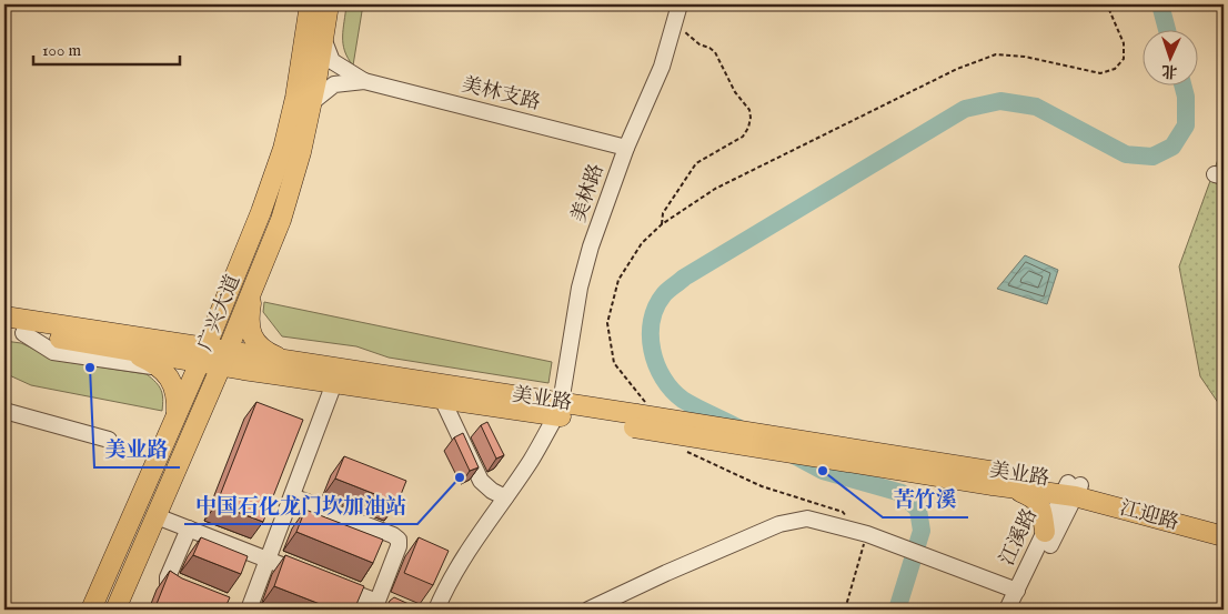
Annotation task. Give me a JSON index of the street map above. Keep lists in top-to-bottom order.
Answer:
{
  "streets": {
    "main road": ["广兴大道", "美业路", "江迎路"],
    "street": ["美林支路", "美林路", "江溪路"]
  },
  "crossings": [
    ["美林支路", "美林路"],
    ["美林路", "美业路"],
    ["广兴大道", "美业路"],
    ["美业路", "江迎路"],
    ["美业路", "江溪路"],
    ["江迎路", "江溪路"]
  ],
  "places": ["美业路", "苦竹溪", "中国石化龙门坎加油站"],
  "scale_bar": "100 m",
  "north": "bottom"
}
